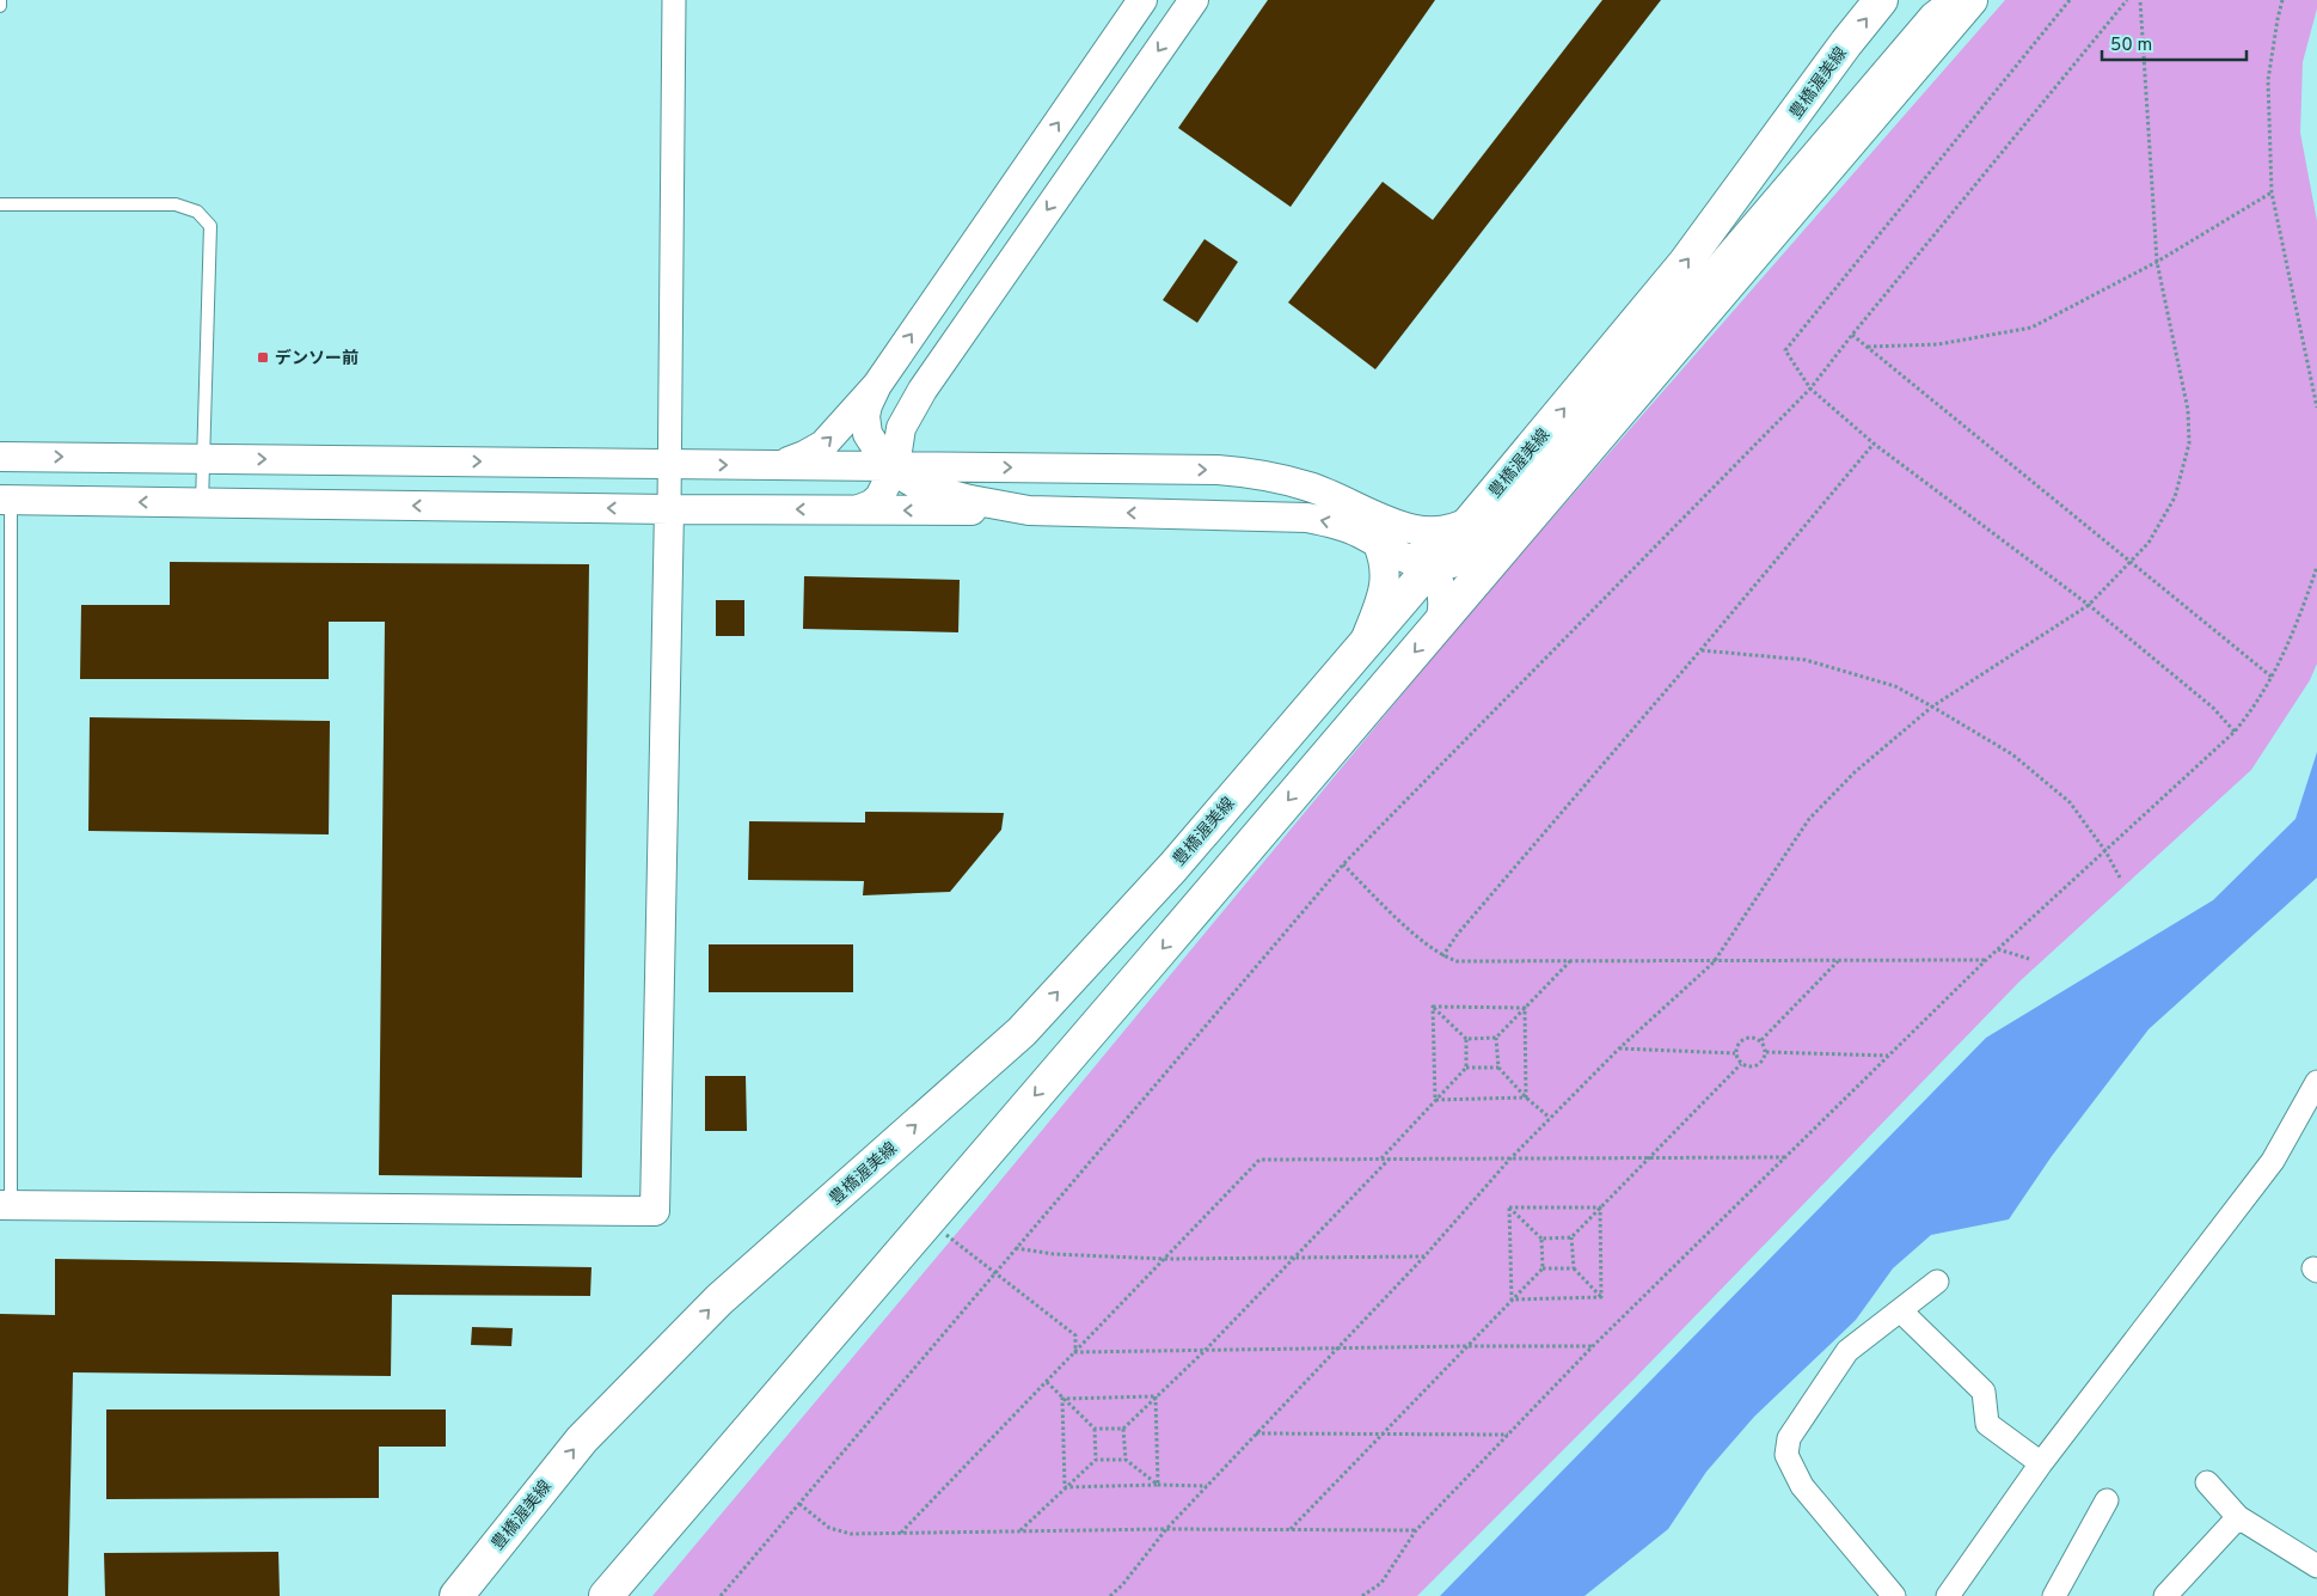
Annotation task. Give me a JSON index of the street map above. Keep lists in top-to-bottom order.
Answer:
{
  "streets": {
    "main road": ["豊橋渥美線"]
  },
  "places": {
    "transit": ["デンソー前"]
  },
  "scale_bar": "50 m"
}
